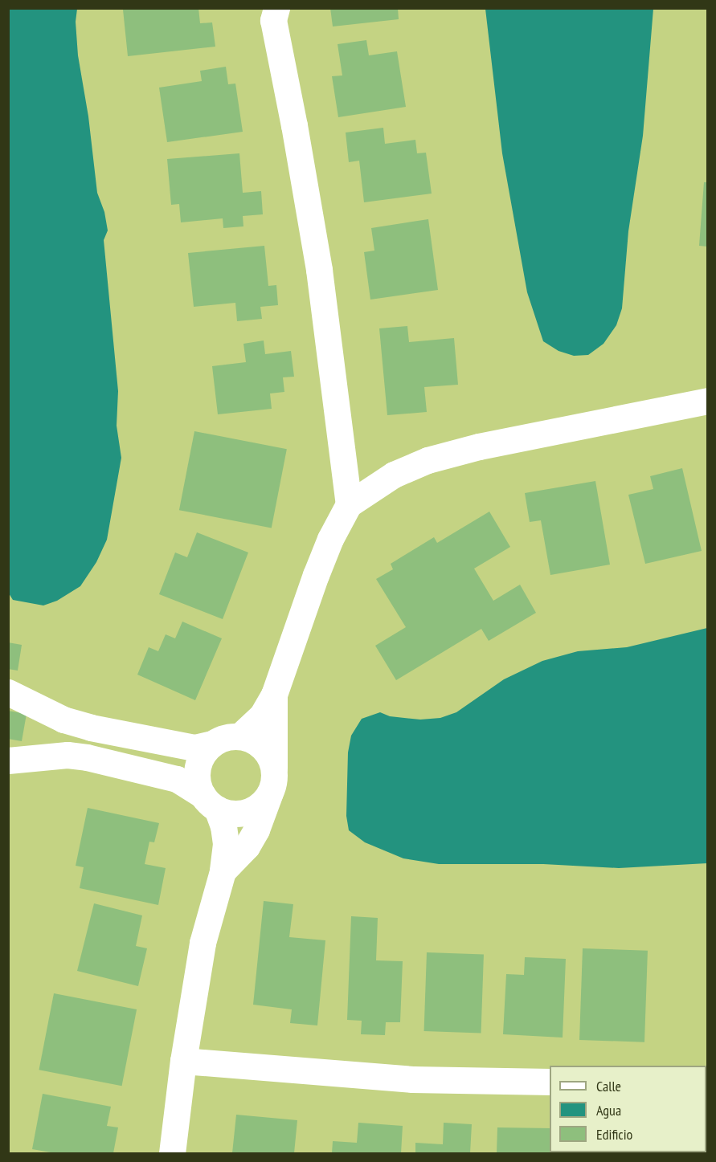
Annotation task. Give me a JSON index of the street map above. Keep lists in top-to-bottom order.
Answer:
{
  "legend": ["Calle", "Agua", "Edificio"]
}
